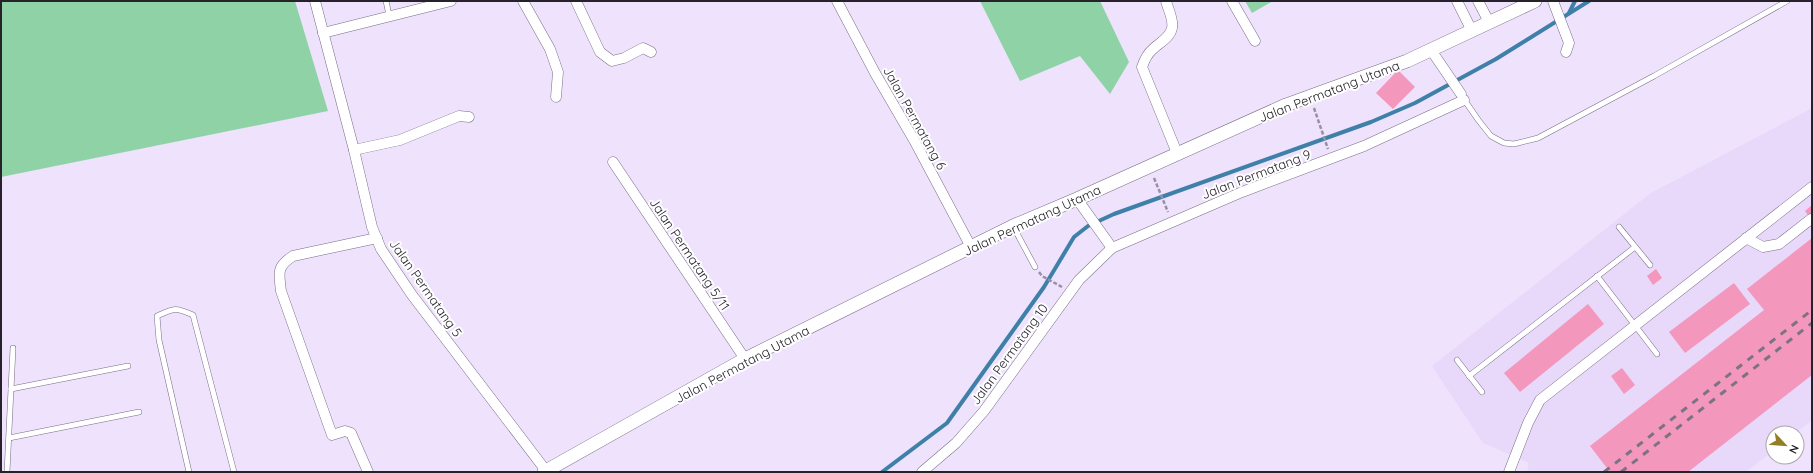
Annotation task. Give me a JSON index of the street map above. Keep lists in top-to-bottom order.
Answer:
{
  "streets": {
    "street": [
      "Jalan Permatang Utama",
      "Jalan Permatang 6",
      "Jalan Permatang 9",
      "Jalan Permatang 5/11",
      "Jalan Permatang 5",
      "Jalan Permatang 10"
    ]
  },
  "crossings": [
    ["Jalan Permatang Utama", "Jalan Permatang 6"],
    ["Jalan Permatang Utama", "Jalan Permatang 5/11"],
    ["Jalan Permatang Utama", "Jalan Permatang 5"],
    ["Jalan Permatang 9", "Jalan Permatang 10"]
  ],
  "north": "bottom right"
}
